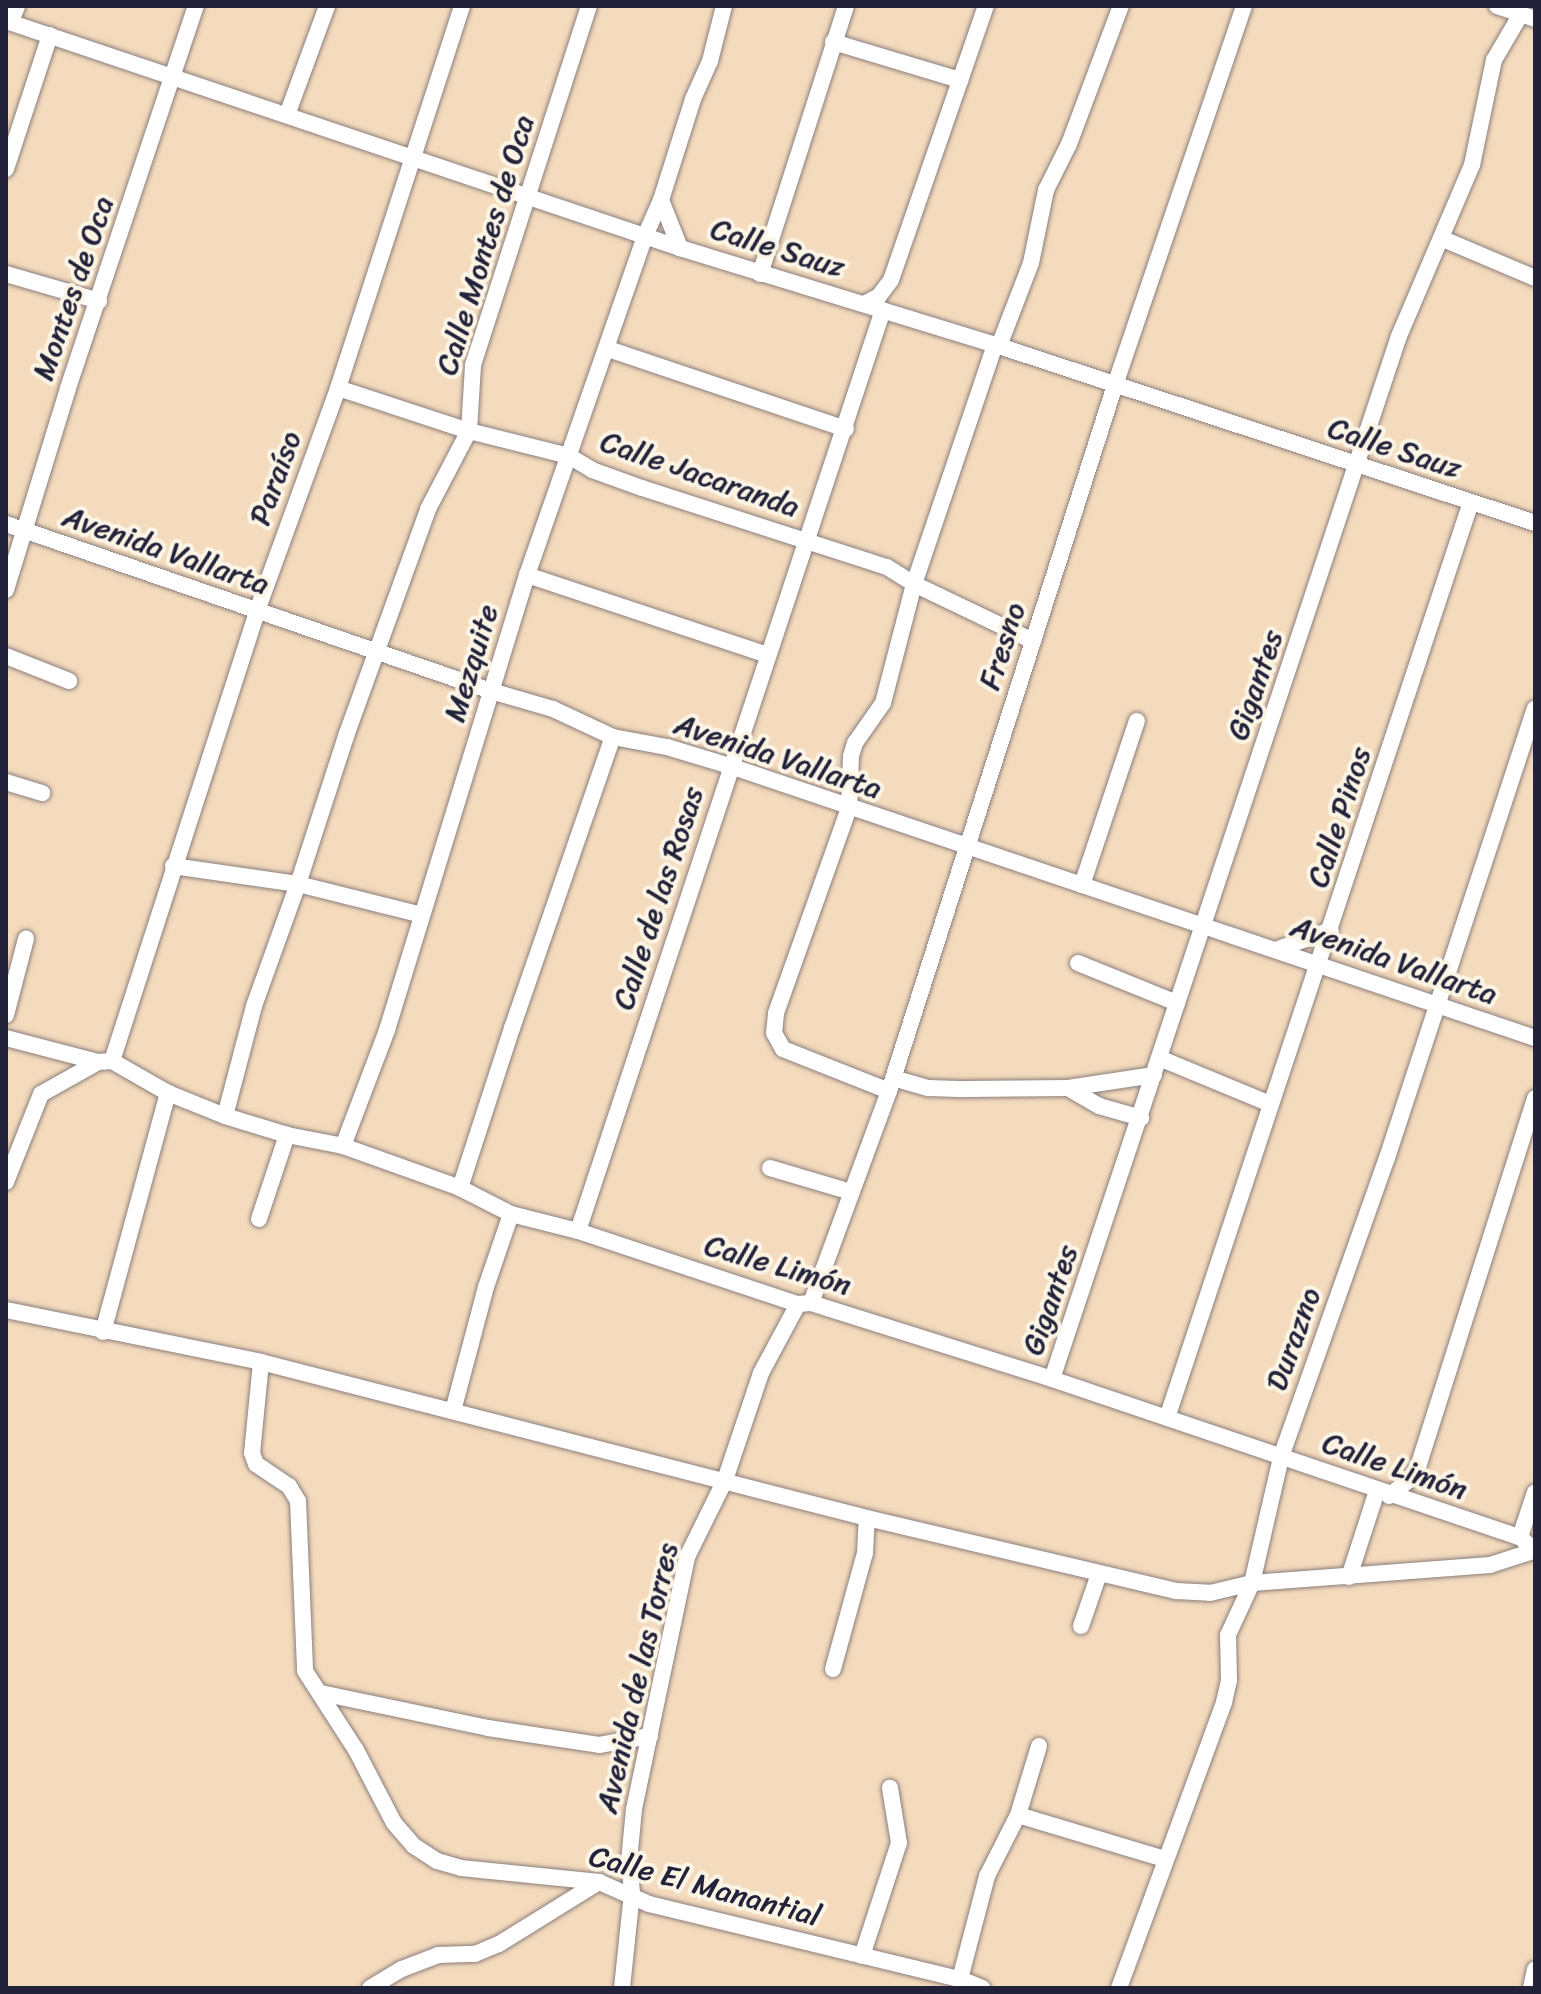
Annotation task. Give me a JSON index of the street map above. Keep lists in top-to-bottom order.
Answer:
{
  "streets": {
    "street": [
      "Calle Montes de Oca",
      "Calle Sauz",
      "Montes de Oca",
      "Calle Jacaranda",
      "Paraíso",
      "Avenida Vallarta",
      "Fresno",
      "Mezquite",
      "Gigantes",
      "Calle Pinos",
      "Calle de las Rosas",
      "Calle Limón",
      "Durazno",
      "Avenida de las Torres",
      "Calle El Manantial"
    ]
  },
  "crossings": [
    ["Calle Montes de Oca", "Calle Sauz"],
    ["Calle Montes de Oca", "Calle Jacaranda"],
    ["Calle Montes de Oca", "Avenida Vallarta"],
    ["Calle Montes de Oca", "Calle Limón"],
    ["Calle Sauz", "Montes de Oca"],
    ["Calle Sauz", "Paraíso"],
    ["Calle Sauz", "Fresno"],
    ["Calle Sauz", "Mezquite"],
    ["Calle Sauz", "Gigantes"],
    ["Calle Sauz", "Calle Pinos"],
    ["Calle Sauz", "Calle de las Rosas"],
    ["Montes de Oca", "Avenida Vallarta"],
    ["Calle Jacaranda", "Paraíso"],
    ["Calle Jacaranda", "Fresno"],
    ["Calle Jacaranda", "Mezquite"],
    ["Calle Jacaranda", "Calle de las Rosas"],
    ["Paraíso", "Avenida Vallarta"],
    ["Paraíso", "Calle Limón"],
    ["Avenida Vallarta", "Fresno"],
    ["Avenida Vallarta", "Mezquite"],
    ["Avenida Vallarta", "Gigantes"],
    ["Avenida Vallarta", "Calle Pinos"],
    ["Avenida Vallarta", "Calle de las Rosas"],
    ["Avenida Vallarta", "Durazno"],
    ["Fresno", "Calle Limón"],
    ["Fresno", "Avenida de las Torres"],
    ["Mezquite", "Calle Limón"],
    ["Gigantes", "Calle Limón"],
    ["Calle Pinos", "Calle Limón"],
    ["Calle de las Rosas", "Calle Limón"],
    ["Calle Limón", "Durazno"],
    ["Calle Limón", "Avenida de las Torres"],
    ["Avenida de las Torres", "Calle El Manantial"]
  ]
}
